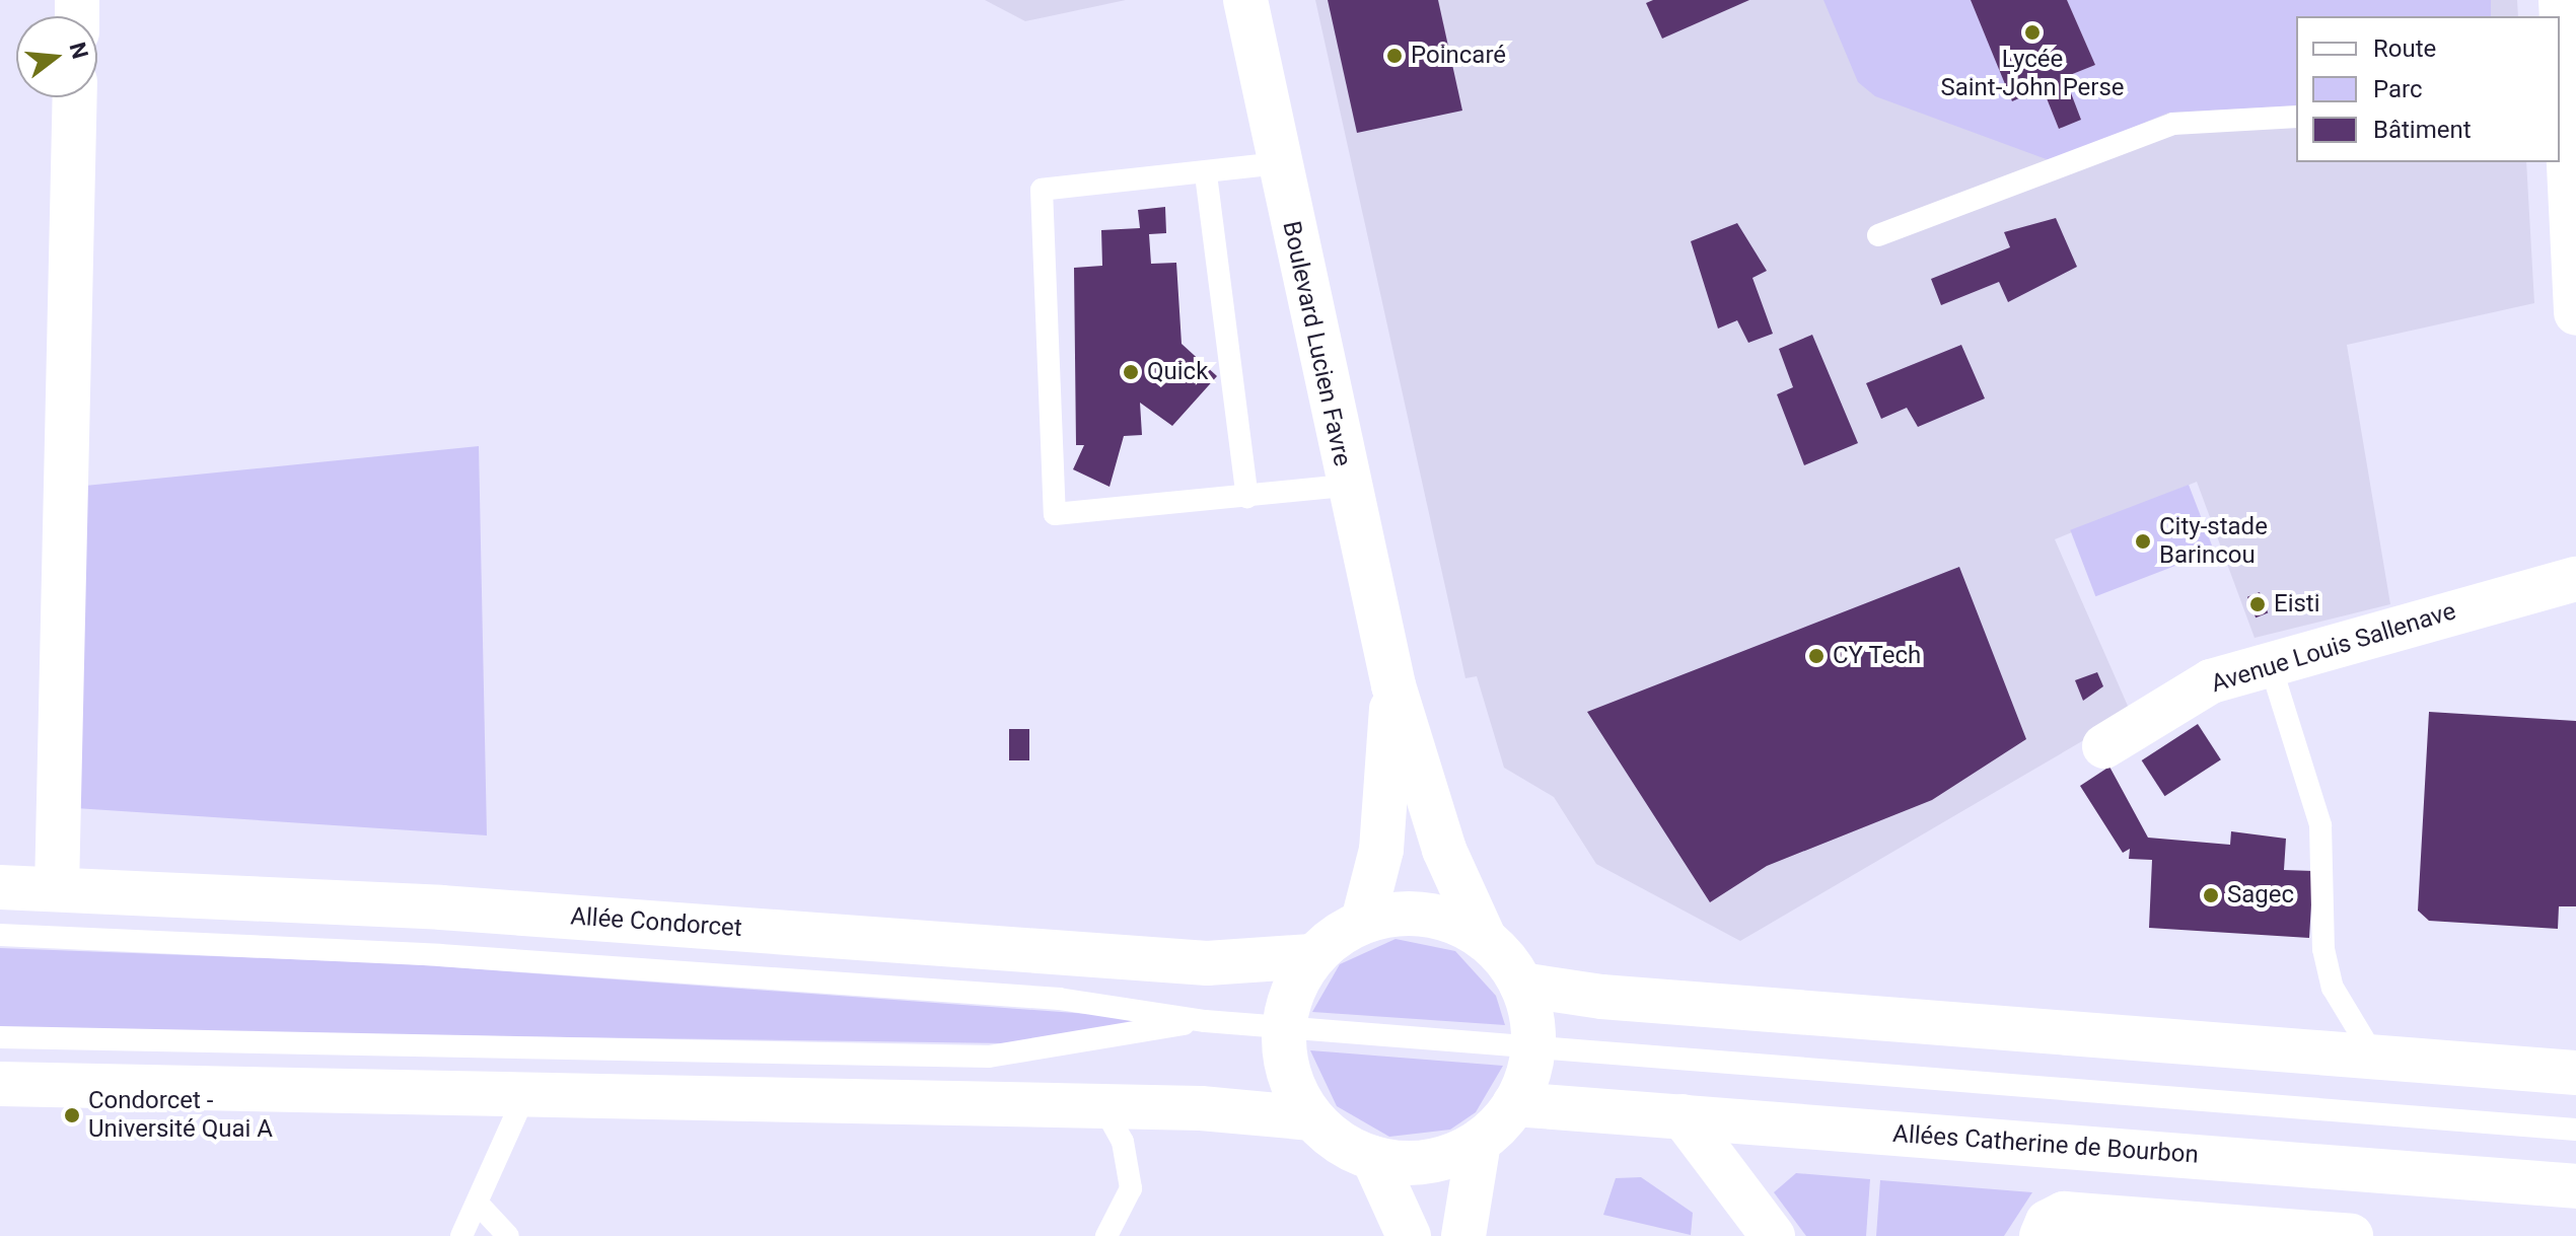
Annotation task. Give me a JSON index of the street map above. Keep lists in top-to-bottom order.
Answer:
{
  "streets": {
    "main road": [
      "Boulevard Lucien Favre",
      "Avenue Louis Sallenave",
      "Allée Condorcet",
      "Allées Catherine de Bourbon"
    ]
  },
  "places": [
    "Lycée Saint-John Perse",
    "Poincaré",
    "Quick",
    "City-stade Barincou",
    "Eisti",
    "CY Tech",
    "Sagec",
    "Condorcet - Université Quai A"
  ],
  "legend": ["Route", "Parc", "Bâtiment"],
  "north": "right"
}
